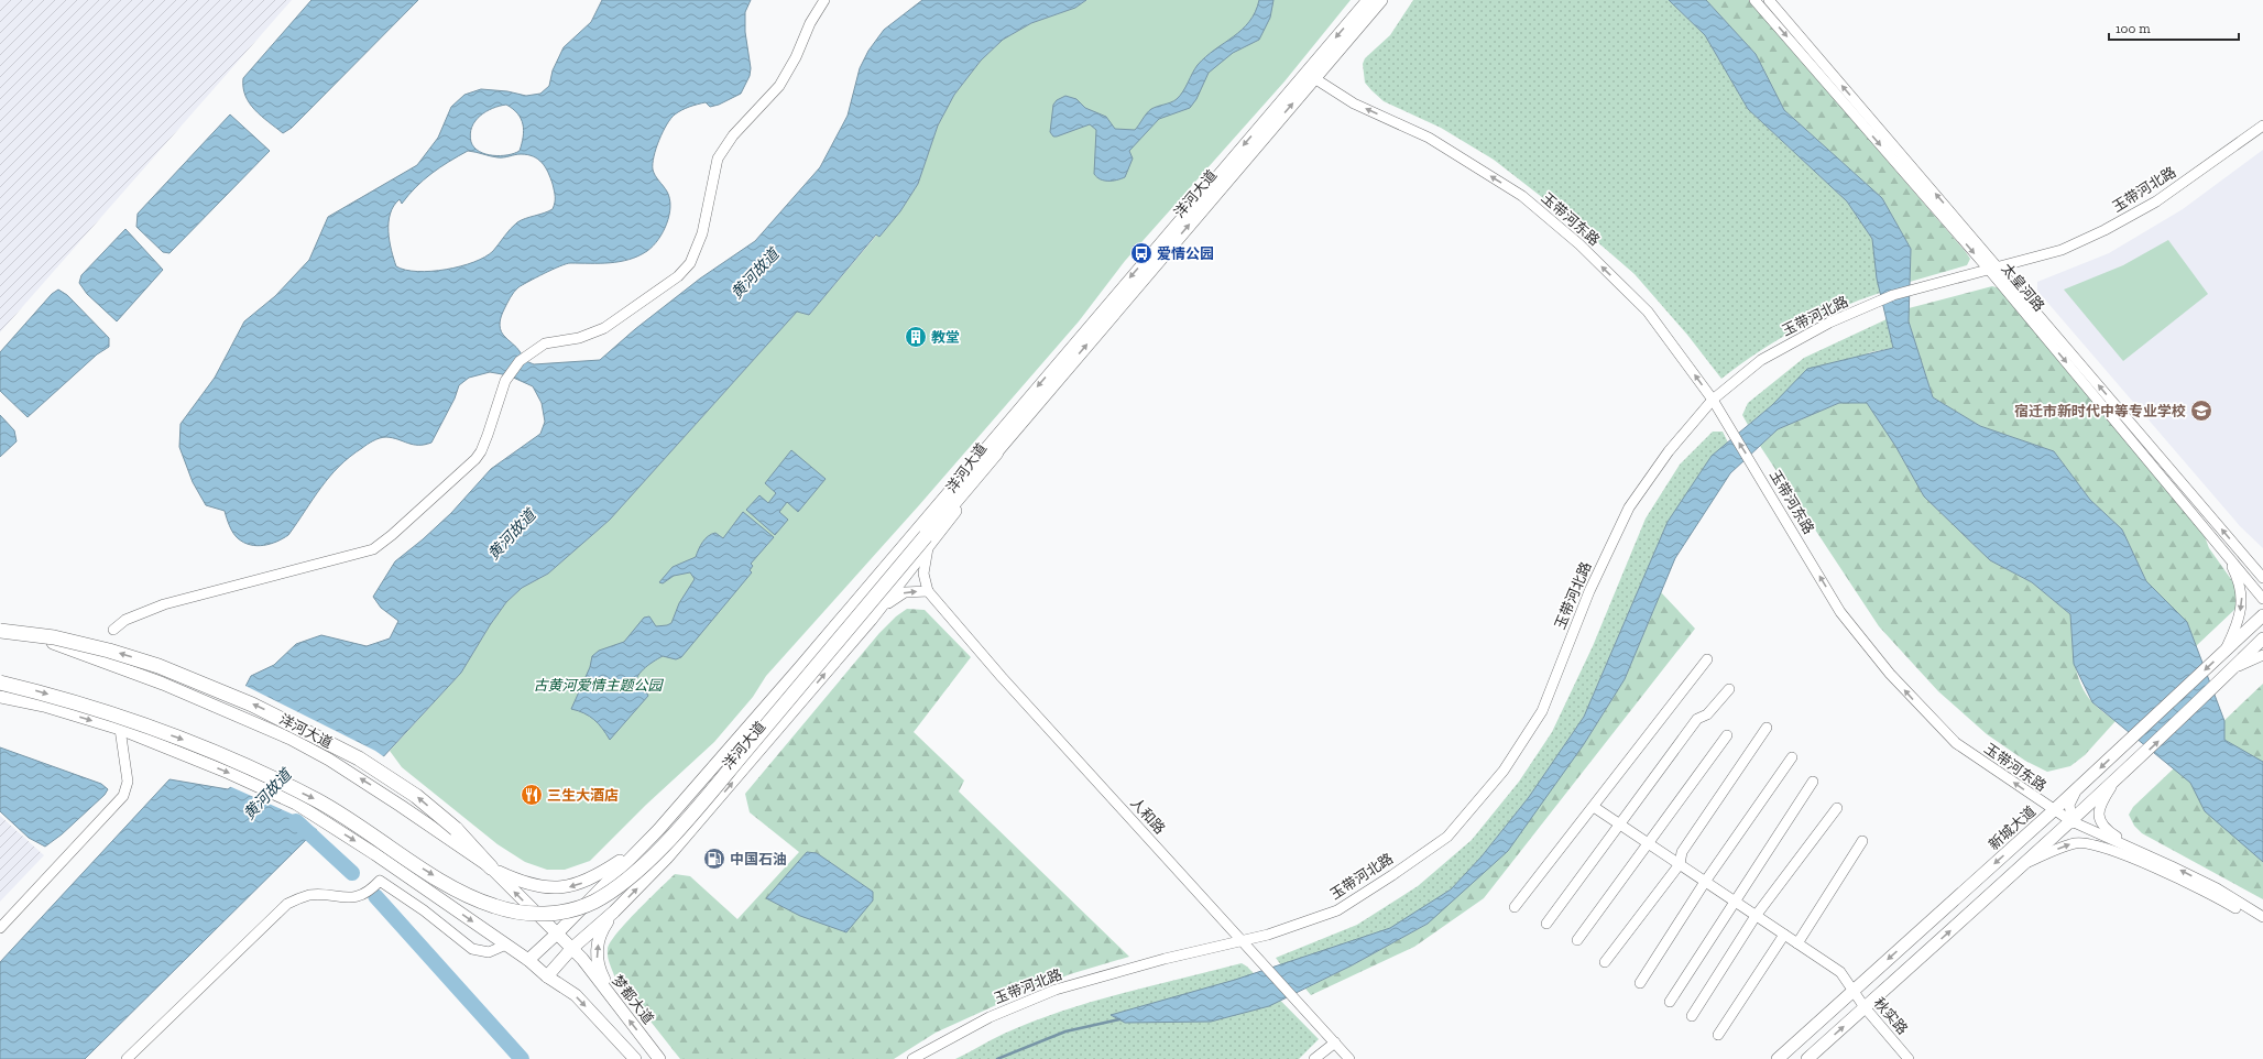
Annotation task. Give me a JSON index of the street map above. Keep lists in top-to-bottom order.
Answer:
{
  "streets": {
    "main road": ["洋河大道", "新城大道", "梦都大道"],
    "street": [
      "玉带河北路",
      "玉带河东路",
      "太皇河路",
      "人和路",
      "秋实路"
    ]
  },
  "crossings": [
    ["玉带河北路", "玉带河东路"],
    ["玉带河北路", "太皇河路"],
    ["玉带河北路", "人和路"],
    ["洋河大道", "玉带河东路"],
    ["洋河大道", "梦都大道"],
    ["玉带河东路", "新城大道"],
    ["新城大道", "秋实路"]
  ],
  "one_way": ["玉带河东路"],
  "water": ["黄河故道"],
  "parks": ["古黄河爱情主题公园"],
  "places": {
    "bus stop": ["爱情公园"],
    "building": ["教堂"],
    "school or university": ["宿迁市新时代中等专业学校"],
    "restaurant": ["三生大酒店"],
    "fuel station": ["中国石油"]
  },
  "scale_bar": "100 m"
}
